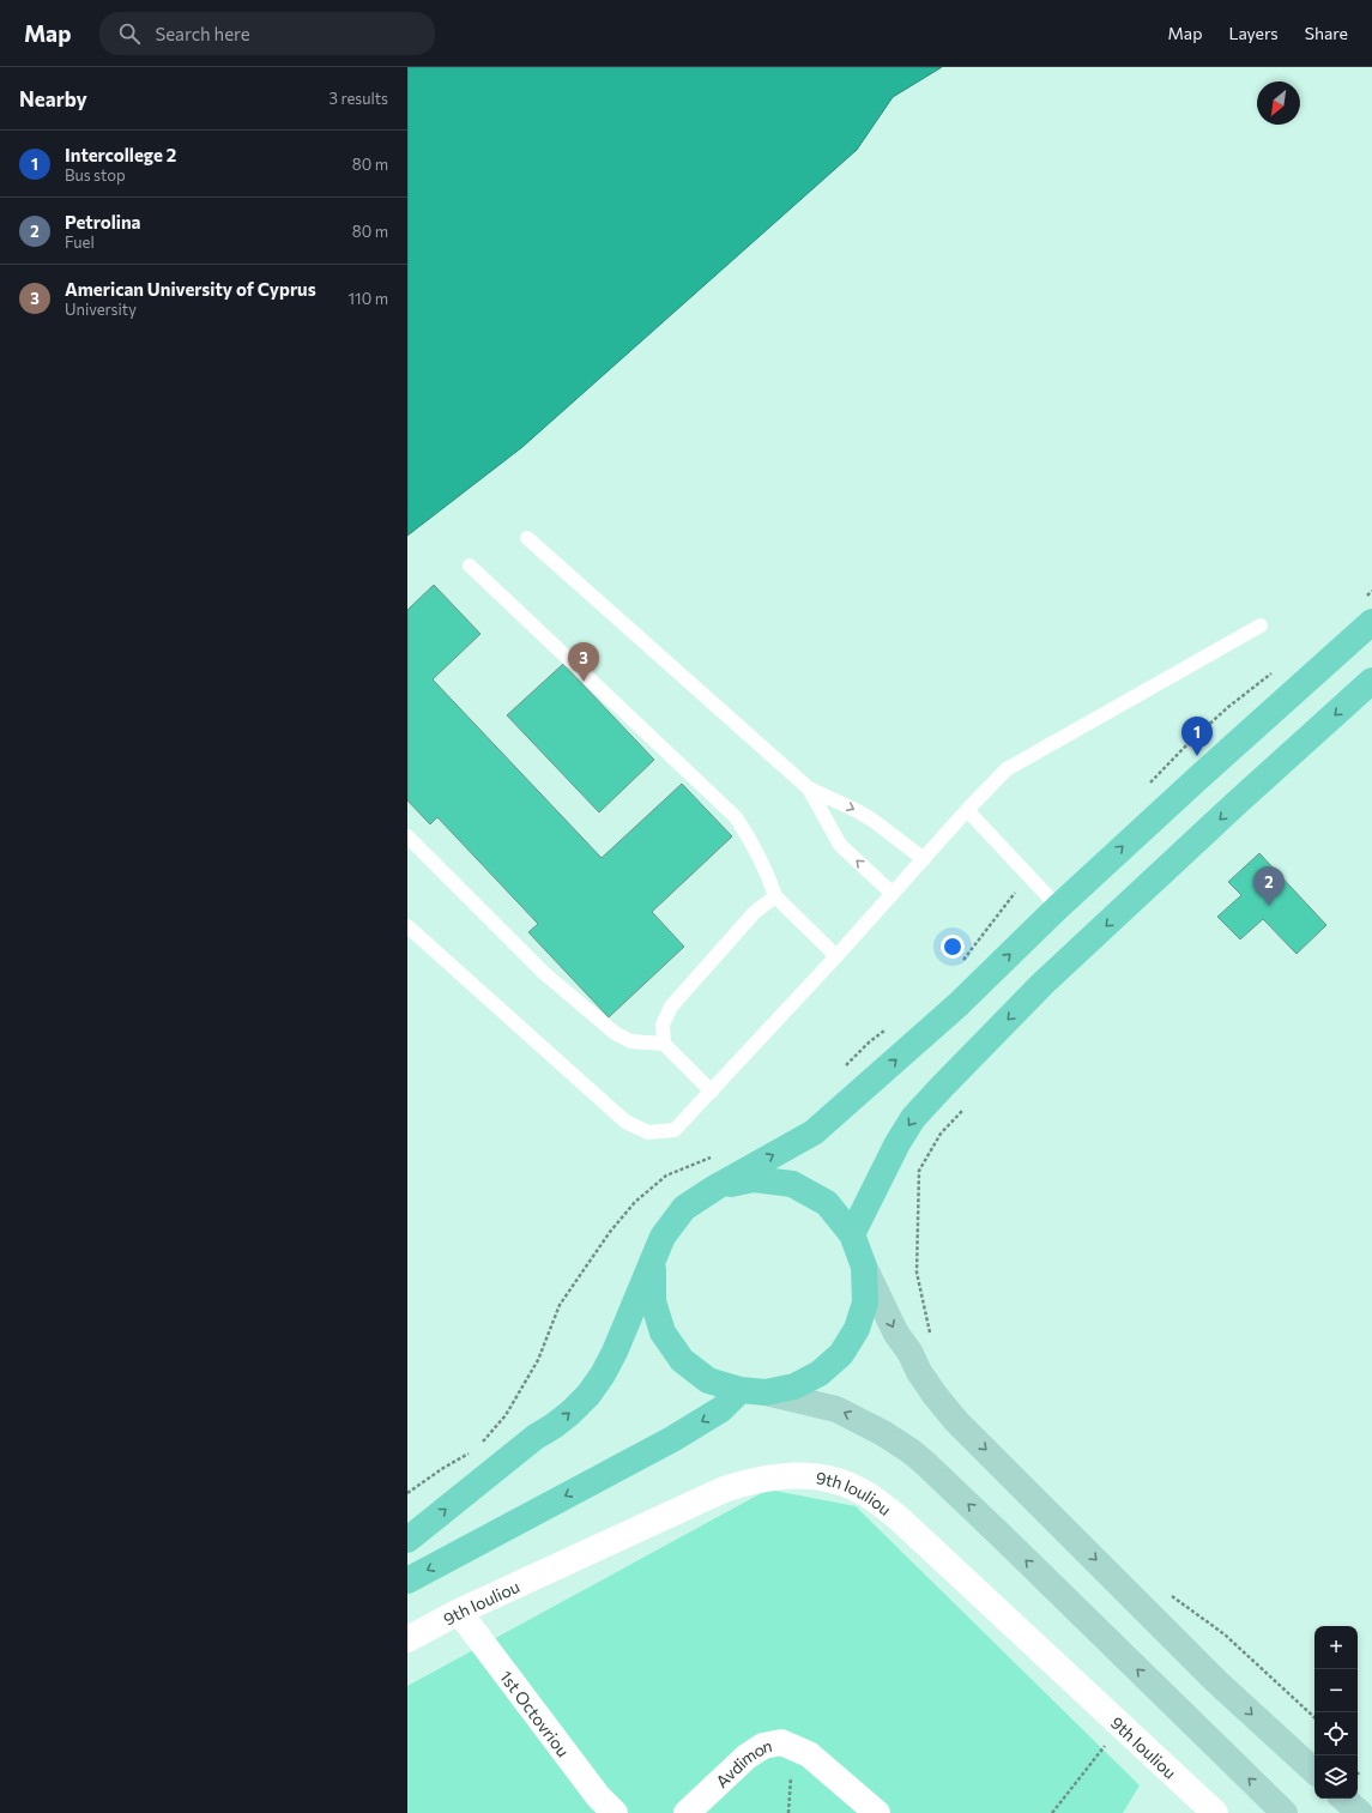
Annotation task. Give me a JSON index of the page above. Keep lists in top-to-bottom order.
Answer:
{
  "streets": {
    "street": ["9th Iouliou", "1st Octovriou", "Avdimon"]
  },
  "crossings": [
    ["9th Iouliou", "1st Octovriou"]
  ],
  "north": "bottom left",
  "page": {
    "header": "Map",
    "search": "Search here",
    "nav": ["Map", "Layers", "Share"],
    "heading": ["Nearby", "3 results"],
    "list": [
      {
        "mark": "1",
        "name": "Intercollege 2",
        "note": "Bus stop",
        "value": "80 m"
      },
      {
        "mark": "2",
        "name": "Petrolina",
        "note": "Fuel",
        "value": "80 m"
      },
      {
        "mark": "3",
        "name": "American University of Cyprus",
        "note": "University",
        "value": "110 m"
      }
    ],
    "pins": ["3", "1", "2"],
    "map_buttons": ["+", "−"]
  }
}
